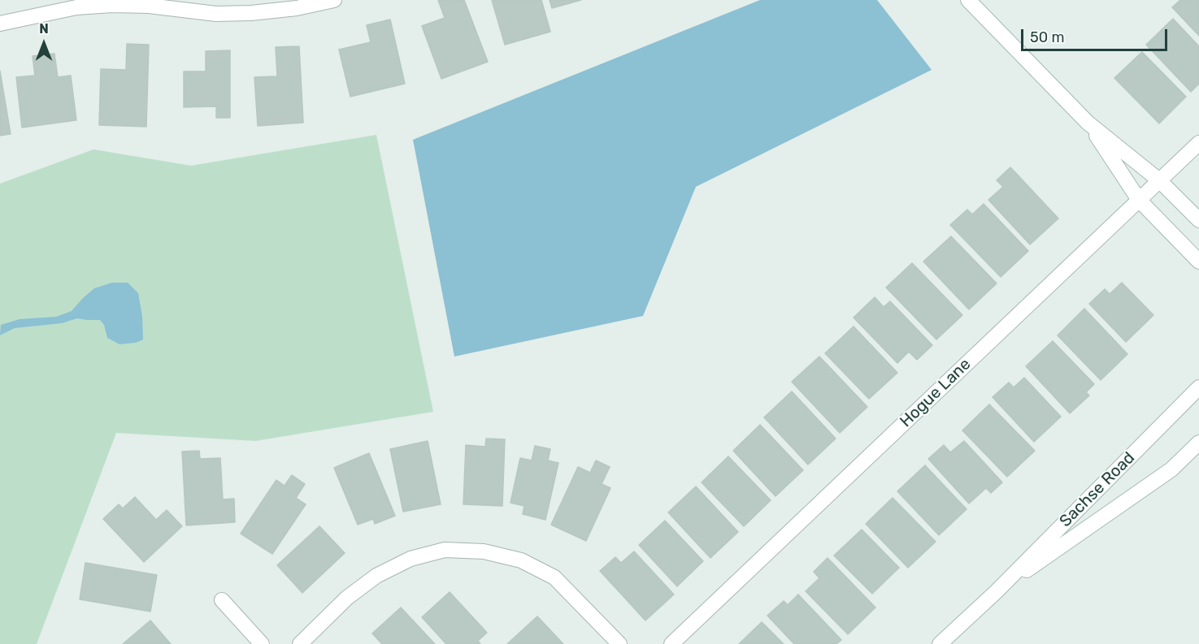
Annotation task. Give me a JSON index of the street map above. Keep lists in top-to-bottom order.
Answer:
{
  "streets": {
    "street": ["Hogue Lane", "Sachse Road"]
  },
  "scale_bar": "50 m",
  "north": "top"
}
